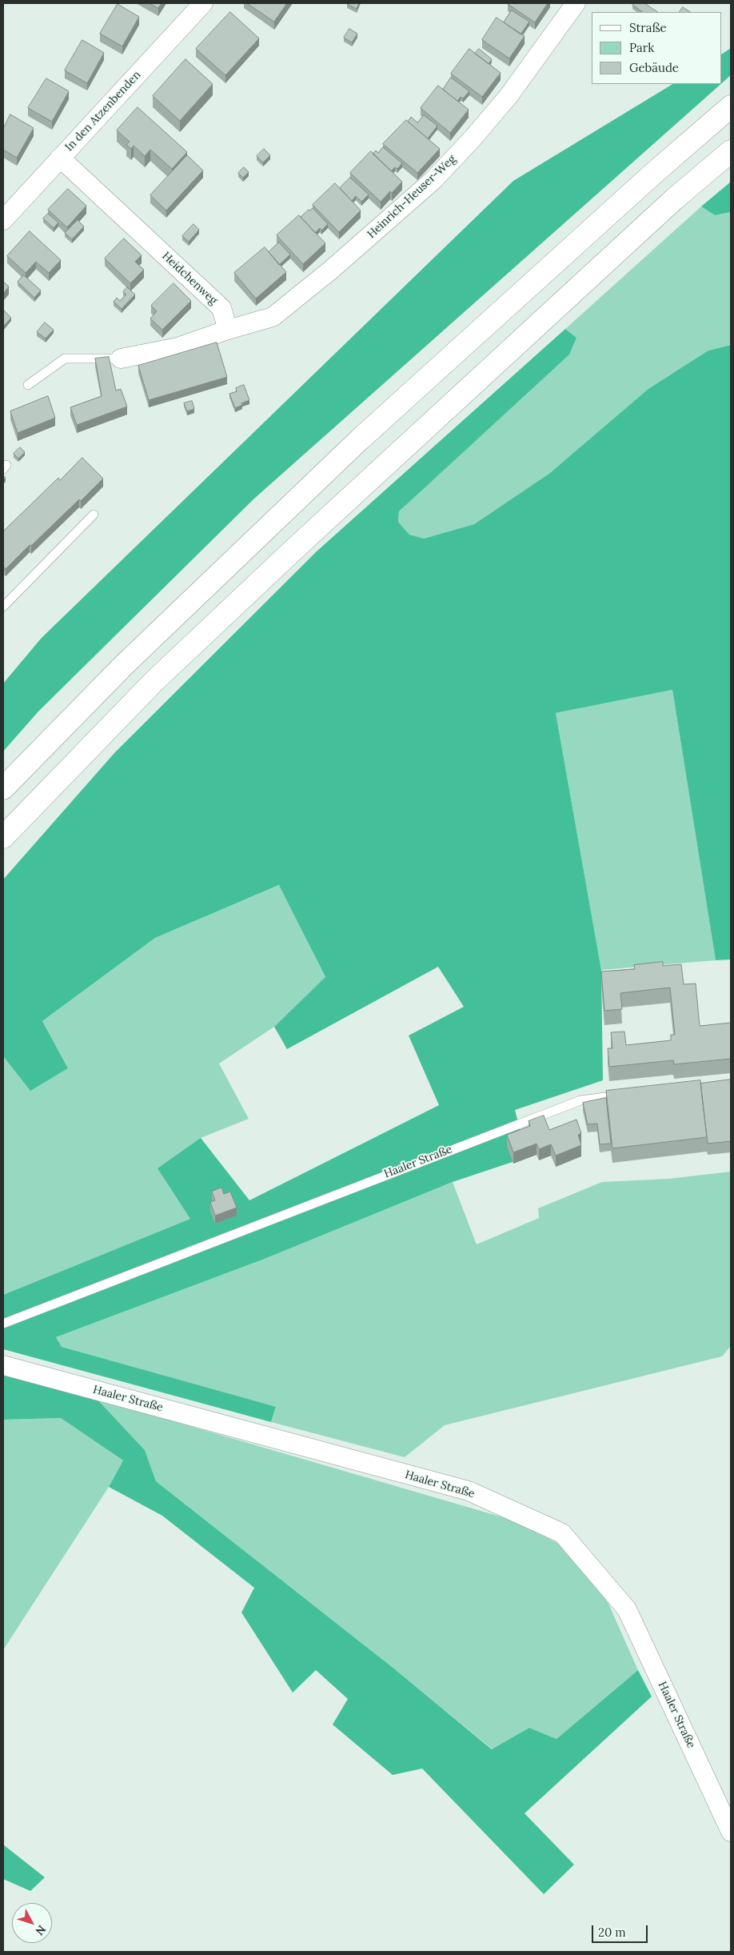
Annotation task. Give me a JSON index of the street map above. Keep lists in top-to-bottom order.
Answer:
{
  "streets": {
    "street": [
      "In den Atzenbenden",
      "Heinrich-Heuser-Weg",
      "Heidchenweg",
      "Haaler Straße"
    ]
  },
  "crossings": [
    ["In den Atzenbenden", "Heidchenweg"],
    ["Heinrich-Heuser-Weg", "Heidchenweg"]
  ],
  "legend": ["Straße", "Park", "Gebäude"],
  "scale_bar": "20 m",
  "north": "bottom right"
}
